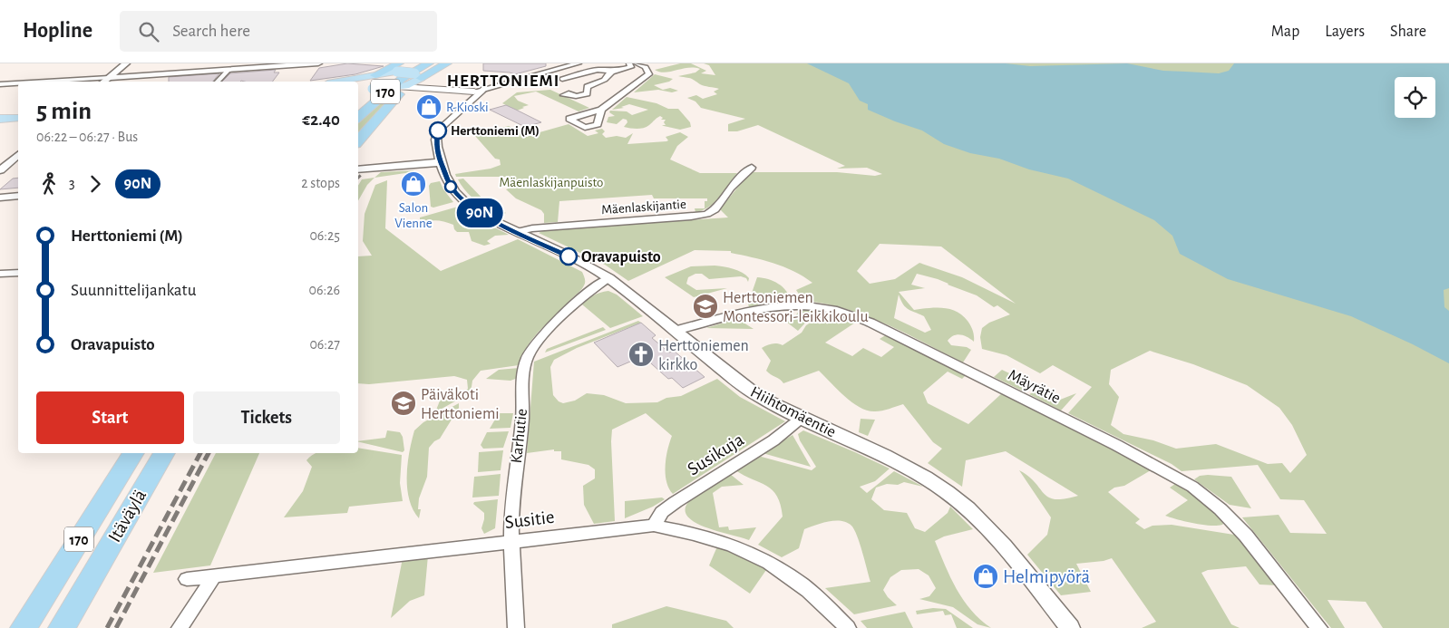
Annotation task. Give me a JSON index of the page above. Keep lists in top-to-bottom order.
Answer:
{
  "streets": {
    "highway": ["170", "Itäväylä"],
    "street": [
      "Mäenlaskijantie",
      "Mäyrätie",
      "Hiihtomäentie",
      "Karhutie",
      "Susikuja",
      "Susitie"
    ]
  },
  "crossings": [
    ["Mäenlaskijantie", "Hiihtomäentie"],
    ["Mäyrätie", "Hiihtomäentie"],
    ["Hiihtomäentie", "Karhutie"],
    ["Hiihtomäentie", "Susikuja"],
    ["Karhutie", "Susitie"],
    ["Susikuja", "Susitie"]
  ],
  "districts": ["HERTTONIEMI"],
  "parks": ["Mäenlaskijanpuisto"],
  "places": {
    "shop": ["R-Kioski", "Salon Vienne", "Helmipyörä"],
    "other": ["Herttoniemi (M)", "Oravapuisto"],
    "school or university": ["Herttoniemen Montessori-leikkikoulu", "Päiväkoti Herttoniemi"],
    "church": ["Herttoniemen kirkko"]
  },
  "lines": ["bus line 90N"],
  "page": {
    "header": "Hopline",
    "search": "Search here",
    "nav": ["Map", "Layers", "Share"],
    "on_map": "90N",
    "heading": ["5 min", "06:22 – 06:27 · Bus", "€2.40"],
    "legs": ["3", "90N", "2 stops"],
    "list": [
      {
        "name": "Herttoniemi (M)",
        "value": "06:25"
      },
      {
        "name": "Suunnittelijankatu",
        "value": "06:26"
      },
      {
        "name": "Oravapuisto",
        "value": "06:27"
      }
    ],
    "buttons": ["Start", "Tickets"]
  }
}
